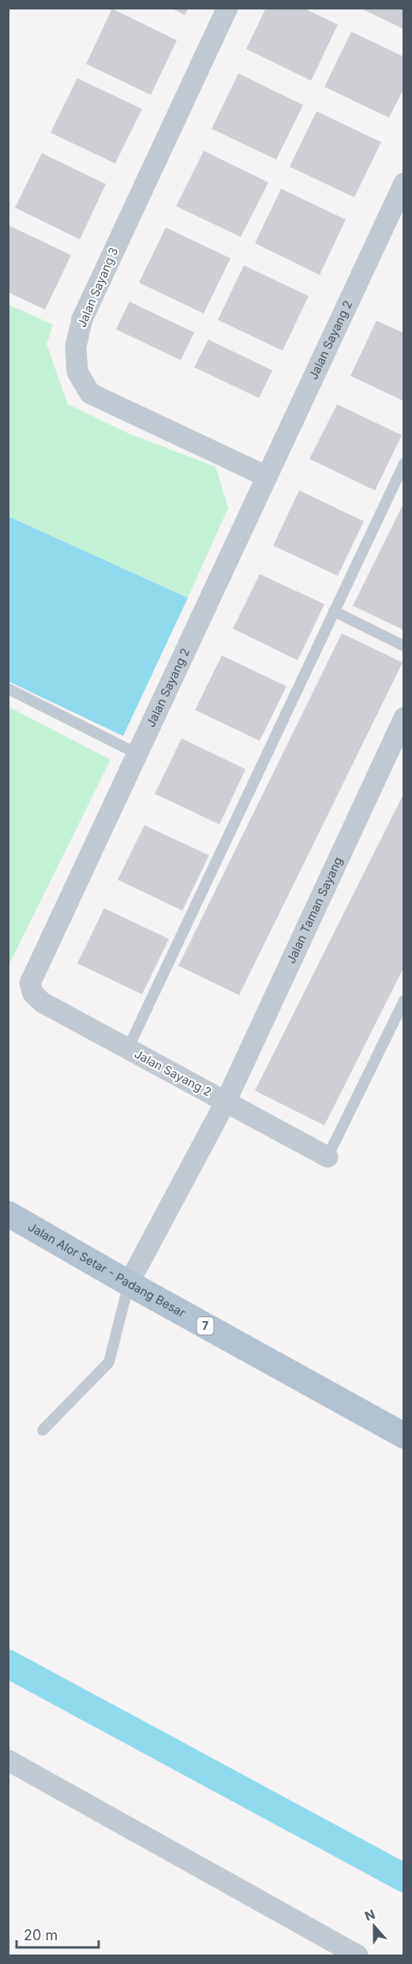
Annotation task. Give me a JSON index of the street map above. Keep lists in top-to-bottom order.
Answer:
{
  "streets": {
    "main road": ["Jalan Alor Setar - Padang Besar", "7"],
    "street": ["Jalan Sayang 3", "Jalan Sayang 2", "Jalan Taman Sayang"]
  },
  "crossings": [
    ["Jalan Sayang 3", "Jalan Sayang 2"],
    ["Jalan Sayang 2", "Jalan Taman Sayang"],
    ["Jalan Taman Sayang", "Jalan Alor Setar - Padang Besar"]
  ],
  "scale_bar": "20 m",
  "north": "top"
}
